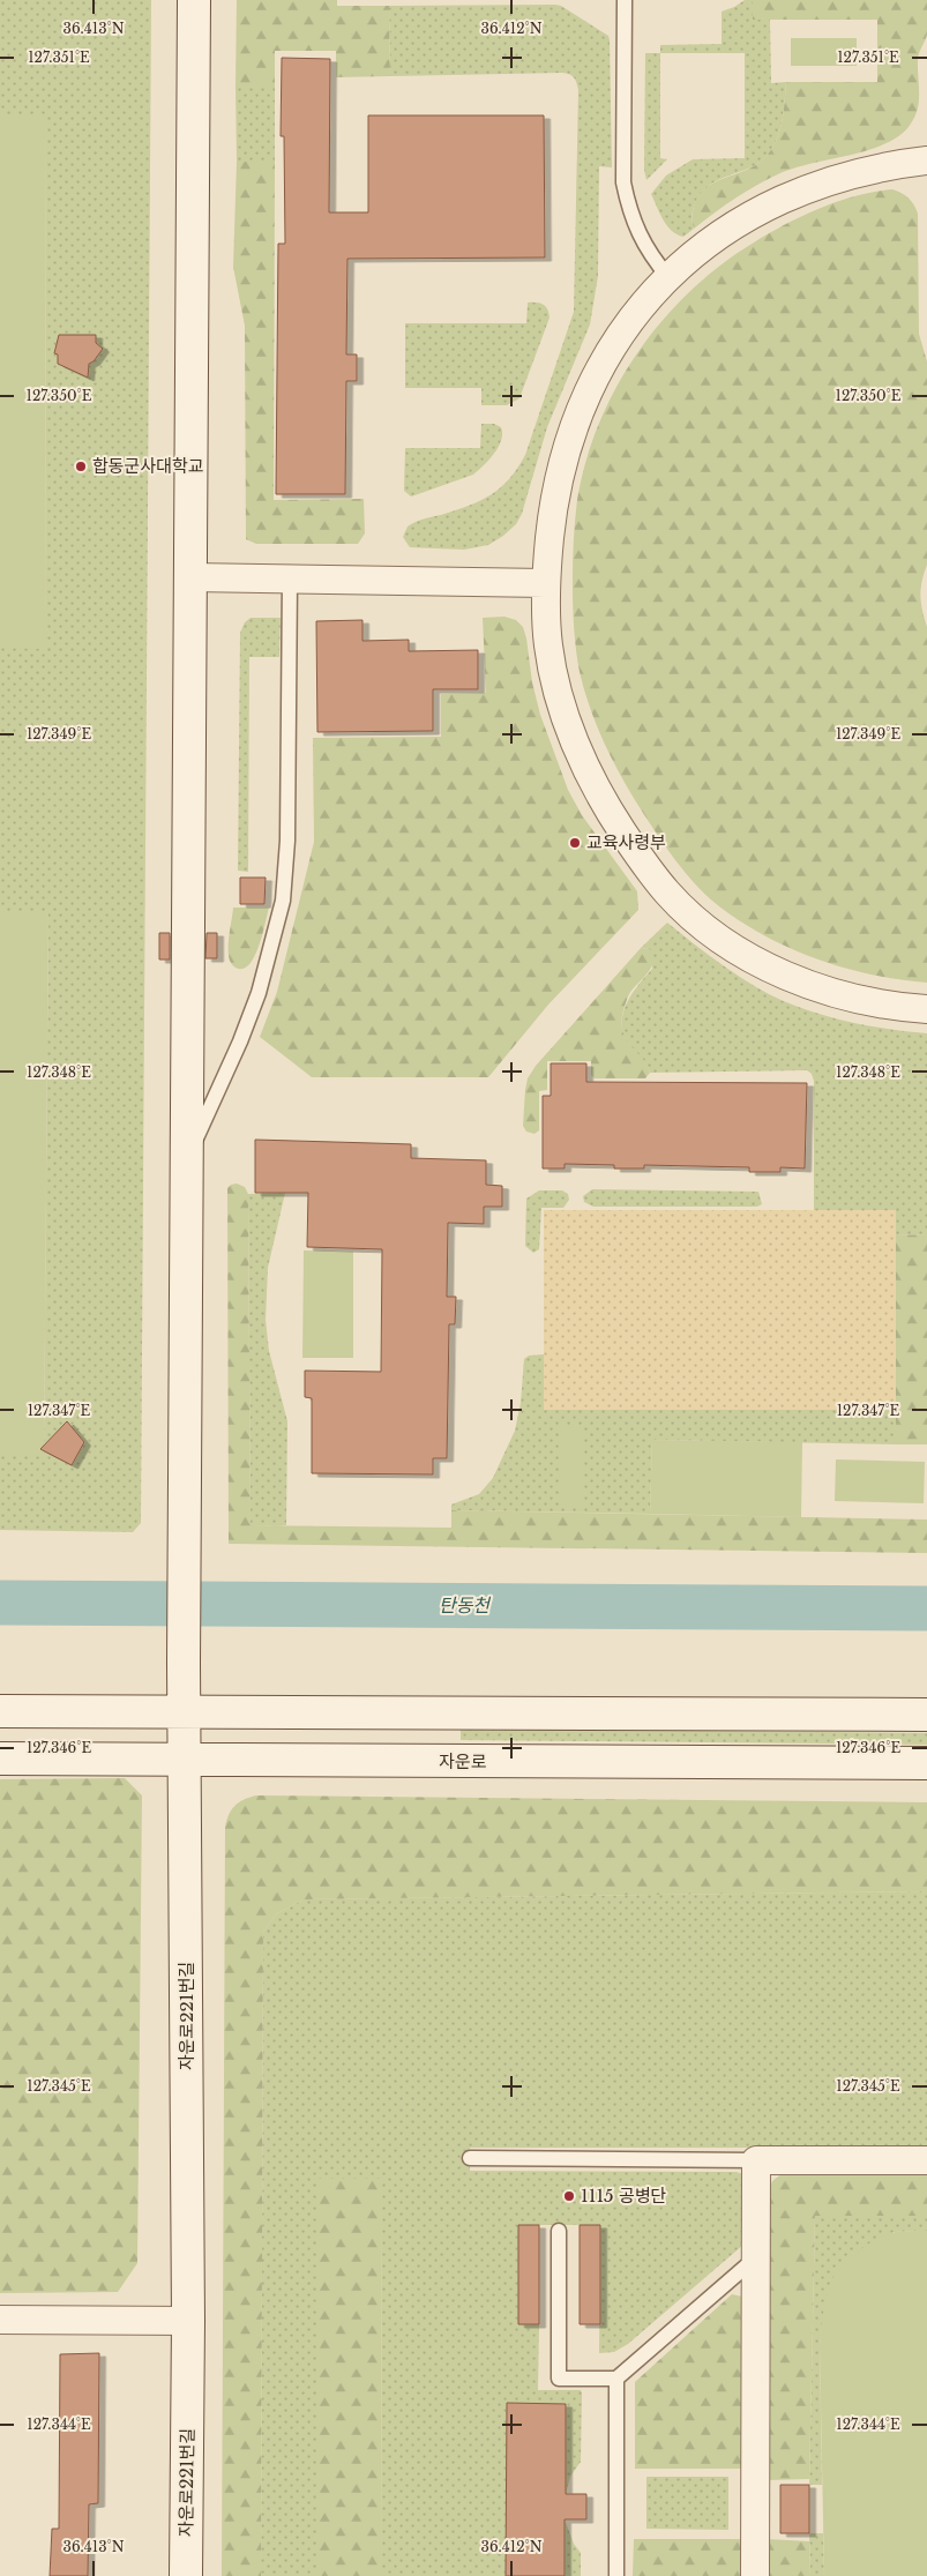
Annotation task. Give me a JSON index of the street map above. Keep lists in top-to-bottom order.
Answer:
{
  "streets": {
    "street": ["자운로", "자운로221번길"]
  },
  "crossings": [
    ["자운로", "자운로221번길"]
  ],
  "water": ["탄동천"],
  "places": ["합동군사대학교", "교육사령부", "1115 공병단"],
  "coordinates": [
    "36.413°N",
    "36.412°N",
    "127.351°E",
    "127.350°E",
    "127.349°E",
    "127.348°E",
    "127.347°E",
    "127.346°E",
    "127.345°E",
    "127.344°E"
  ]
}
